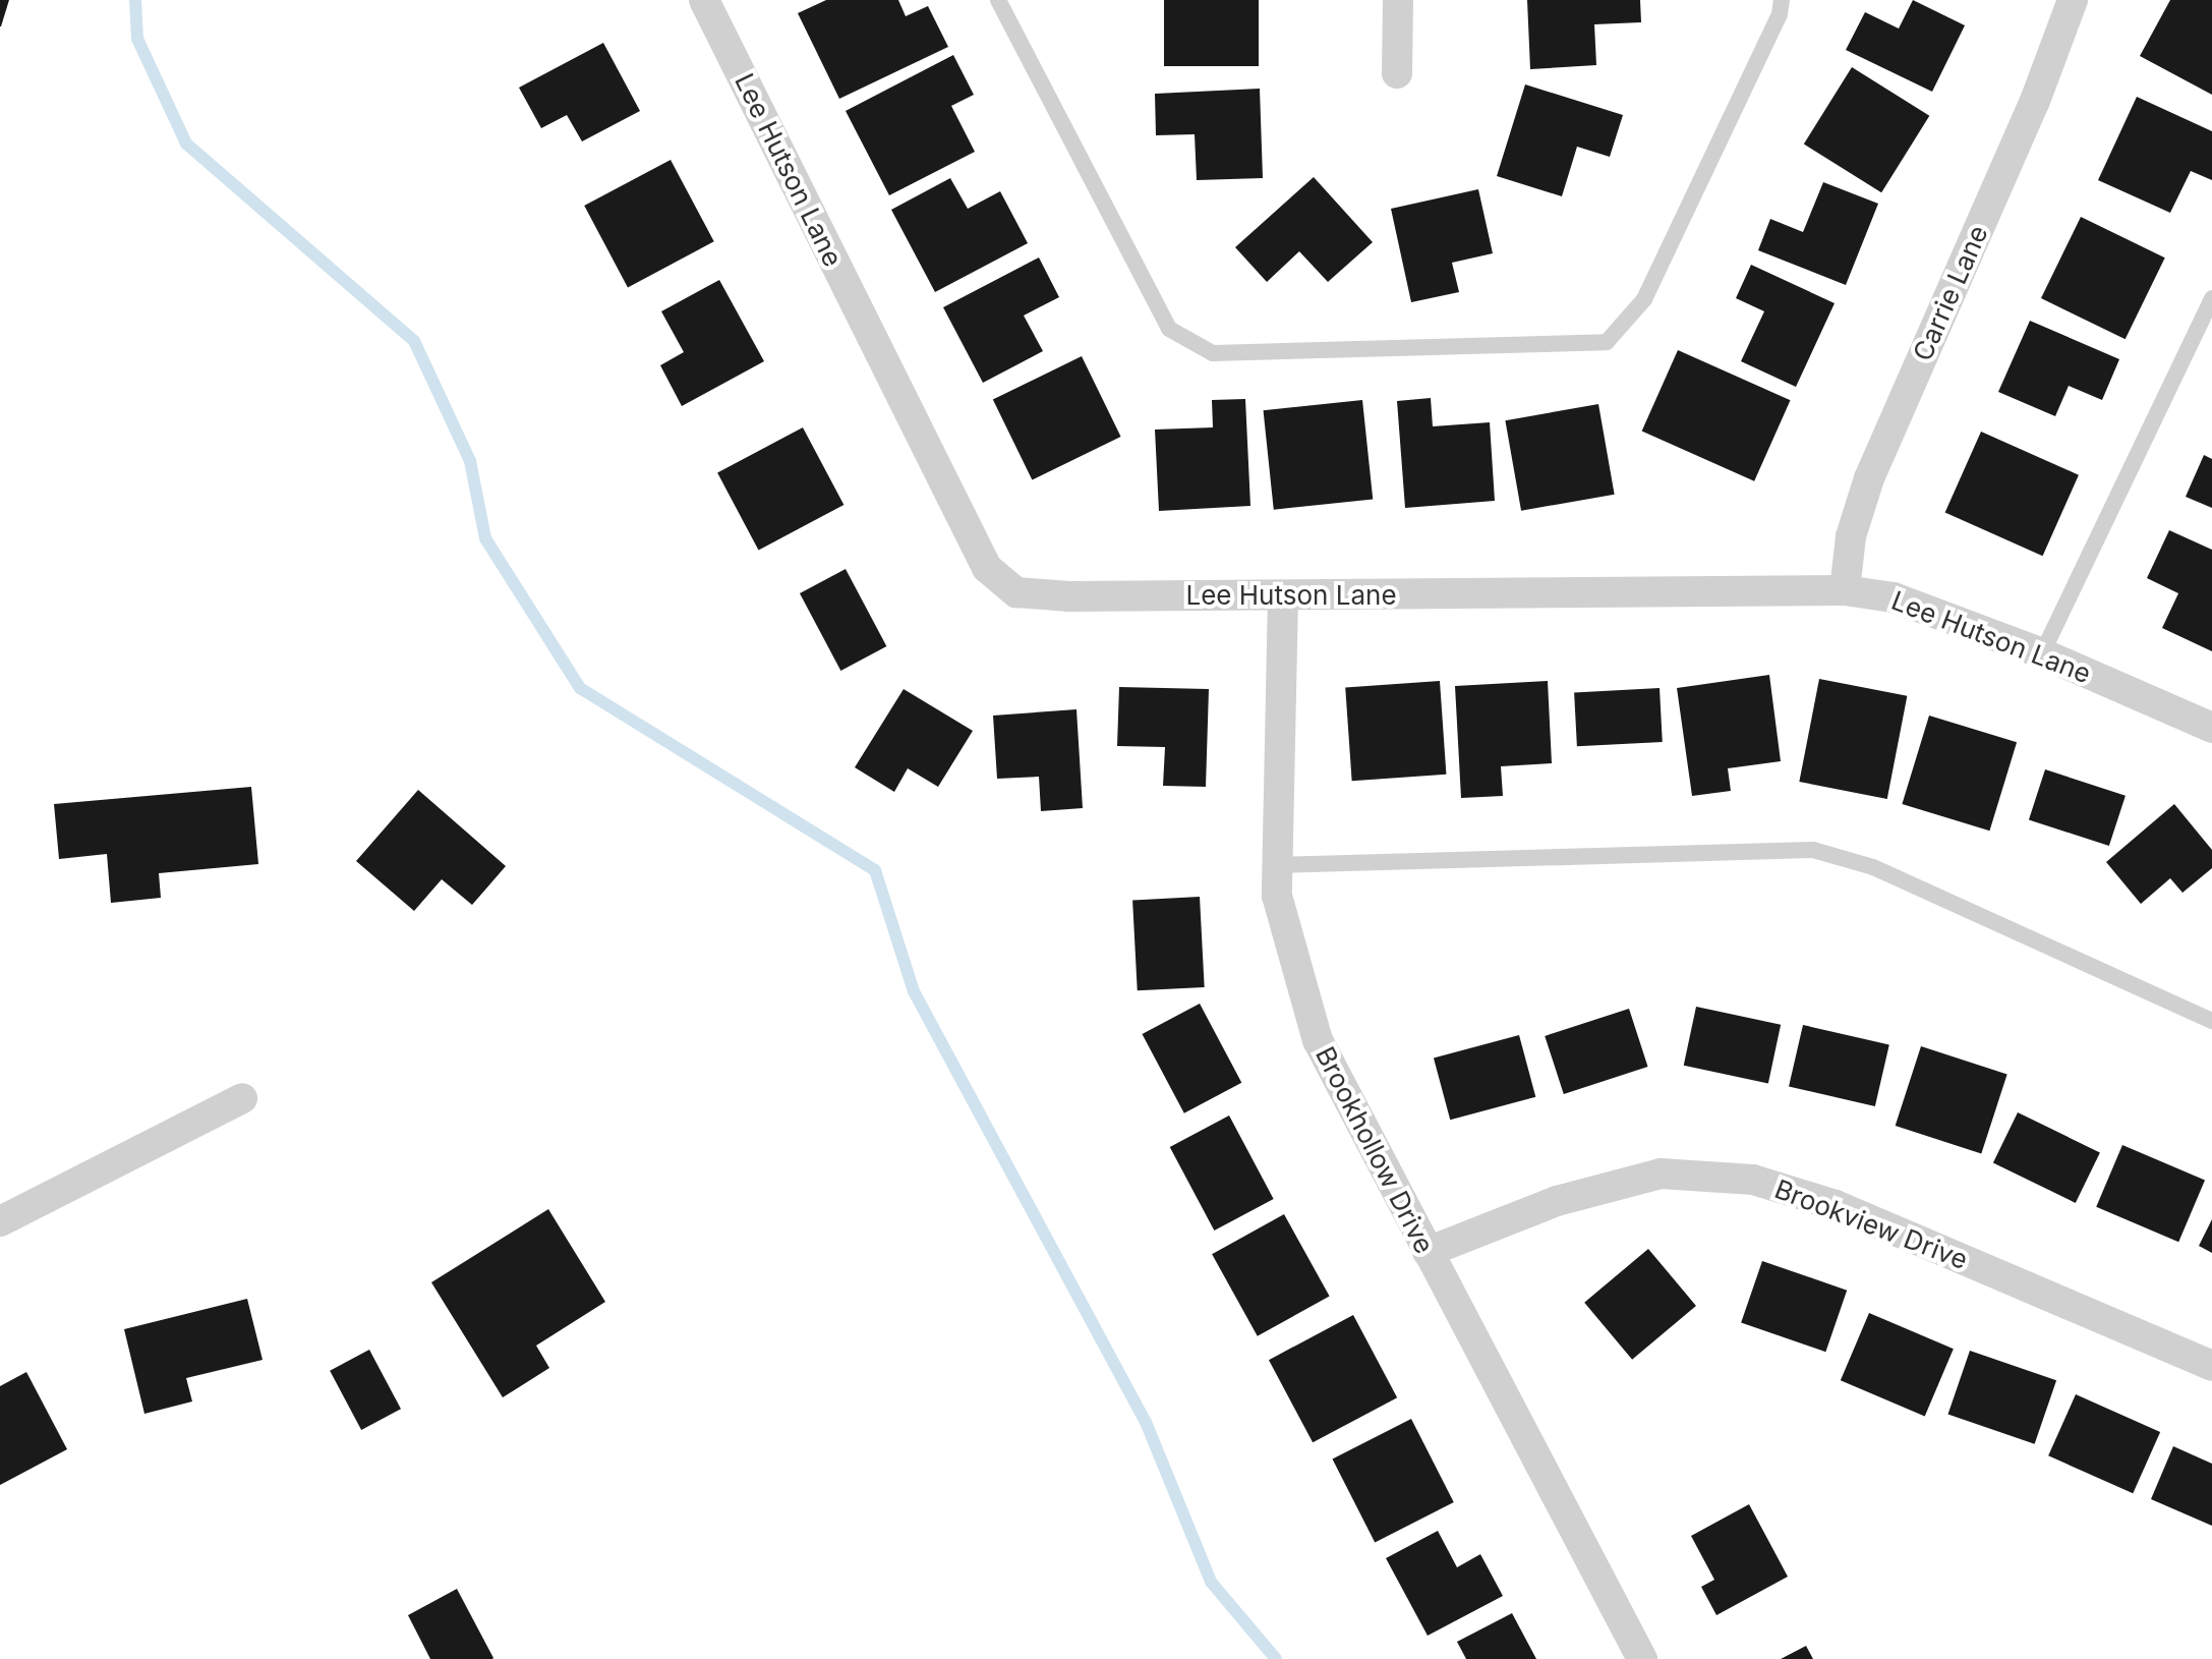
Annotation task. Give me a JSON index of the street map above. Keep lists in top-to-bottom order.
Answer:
{
  "streets": {
    "street": [
      "Lee Hutson Lane",
      "Carrie Lane",
      "Brookhollow Drive",
      "Brookview Drive"
    ]
  },
  "crossings": [
    ["Lee Hutson Lane", "Carrie Lane"],
    ["Lee Hutson Lane", "Brookhollow Drive"],
    ["Brookhollow Drive", "Brookview Drive"]
  ]
}
